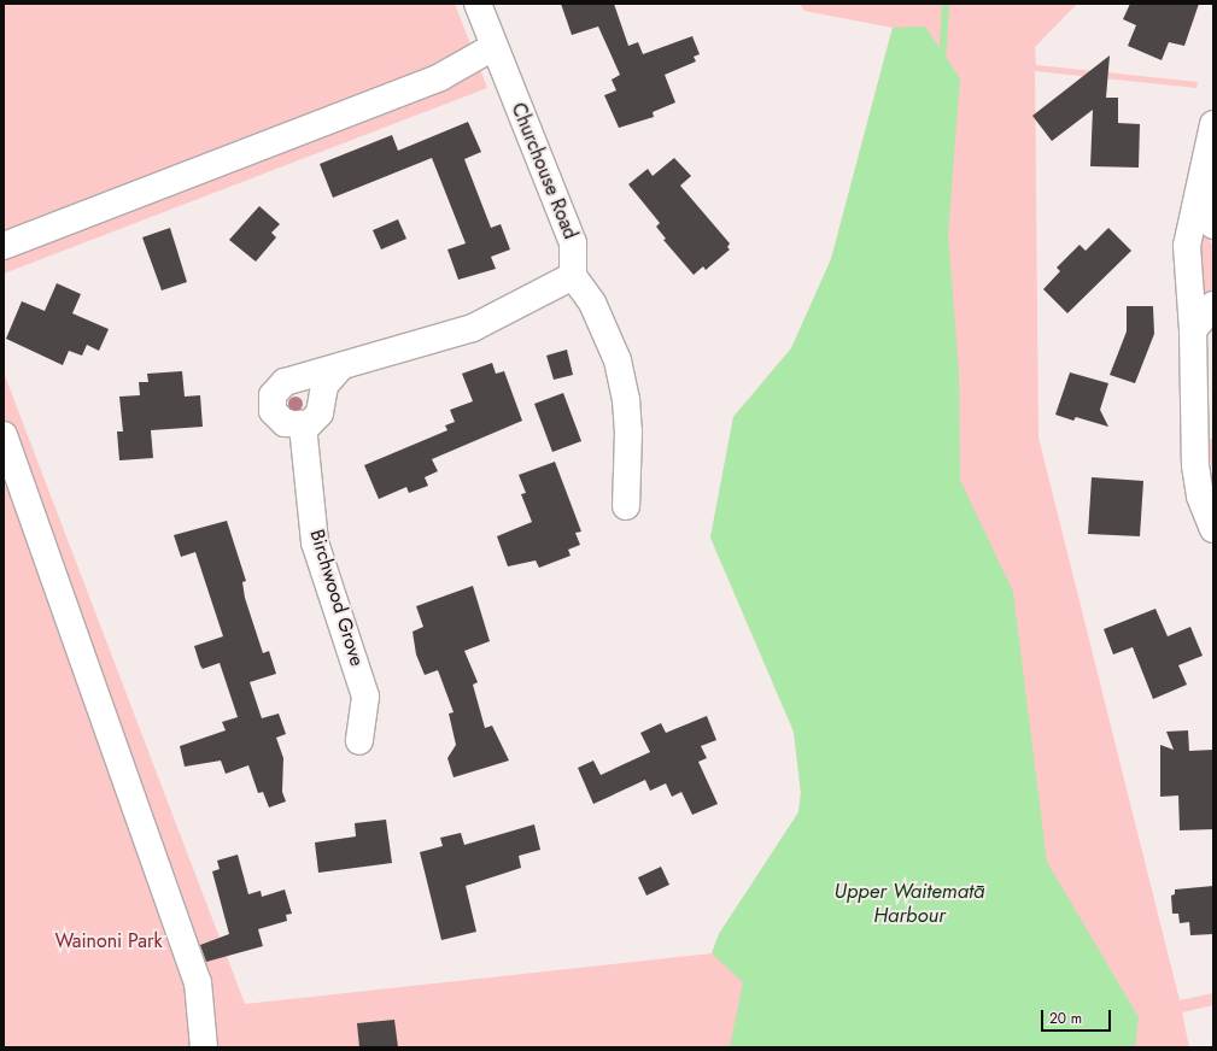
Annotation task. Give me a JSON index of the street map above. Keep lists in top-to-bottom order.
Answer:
{
  "streets": {
    "street": ["Churchouse Road", "Birchwood Grove"]
  },
  "water": ["Upper Waitematā Harbour"],
  "parks": ["Wainoni Park"],
  "scale_bar": "20 m"
}
